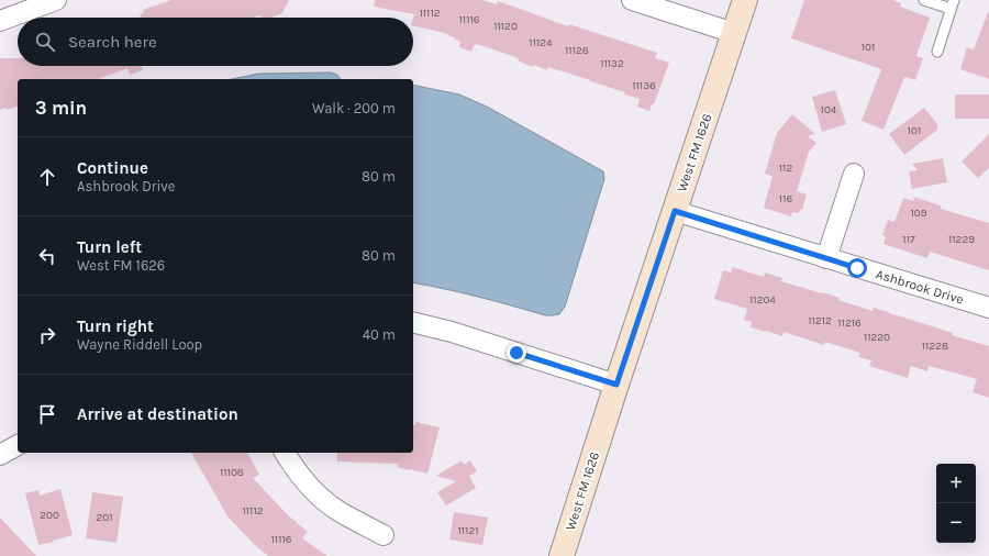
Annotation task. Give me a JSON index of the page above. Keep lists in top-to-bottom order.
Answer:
{
  "streets": {
    "main road": ["West FM 1626"],
    "street": ["Ashbrook Drive"]
  },
  "crossings": [
    ["West FM 1626", "Ashbrook Drive"]
  ],
  "house_numbers": [
    "11112",
    "11116",
    "11120",
    "11124",
    "101",
    "11128",
    "11132",
    "11136",
    "104",
    "101",
    "112",
    "116",
    "109",
    "117",
    "11229",
    "11204",
    "11212",
    "11216",
    "11220",
    "11228",
    "11108",
    "11112",
    "200",
    "201",
    "11121",
    "11116"
  ],
  "page": {
    "search": "Search here",
    "heading": ["3 min", "Walk · 200 m"],
    "list": [
      ["Continue", "Ashbrook Drive", "80 m"],
      ["Turn left", "West FM 1626", "80 m"],
      ["Turn right", "Wayne Riddell Loop", "40 m"],
      "Arrive at destination"
    ],
    "map_buttons": ["+", "−"]
  }
}
